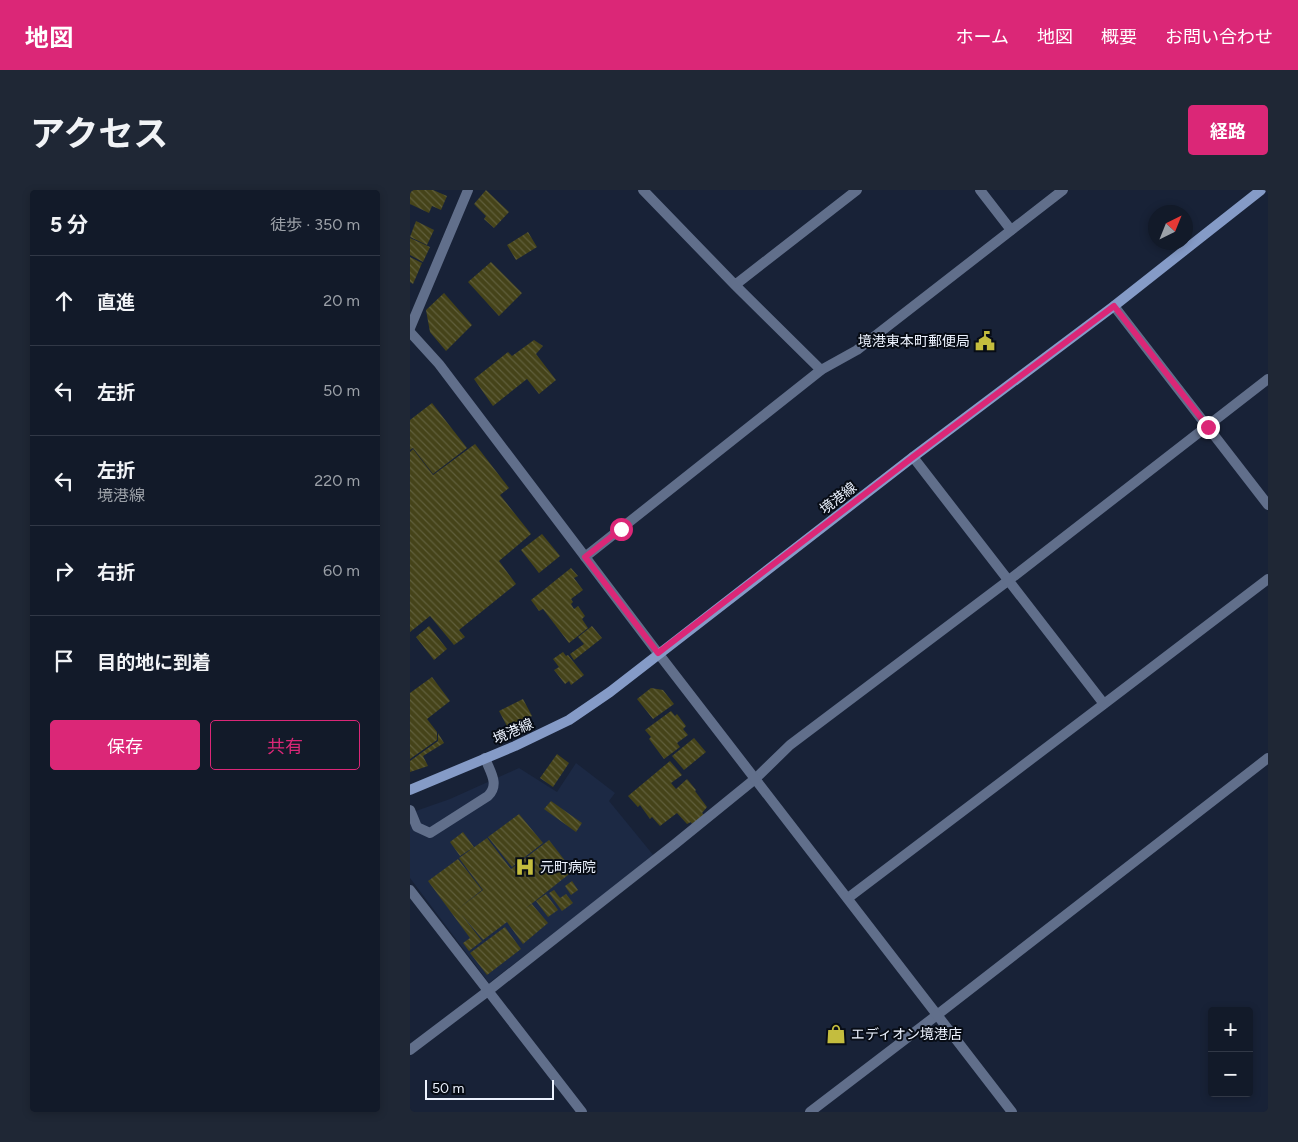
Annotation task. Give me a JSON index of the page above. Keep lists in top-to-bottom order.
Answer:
{
  "streets": {
    "main road": ["境港線"]
  },
  "places": {
    "public building": ["境港東本町郵便局"],
    "hospital": ["元町病院"],
    "shop": ["エディオン境港店"]
  },
  "scale_bar": "50 m",
  "north": "top right",
  "page": {
    "header": "地図",
    "nav": [
      "ホーム",
      "地図",
      "概要",
      "お問い合わせ"
    ],
    "title": "アクセス",
    "buttons": [
      "経路",
      ["保存", "共有"]
    ],
    "heading": ["5 分", "徒歩 · 350 m"],
    "list": [
      ["直進", "20 m"],
      ["左折", "50 m"],
      ["左折", "境港線", "220 m"],
      ["右折", "60 m"],
      "目的地に到着"
    ],
    "map_buttons": ["+", "−"],
    "scale": "50 m"
  }
}
